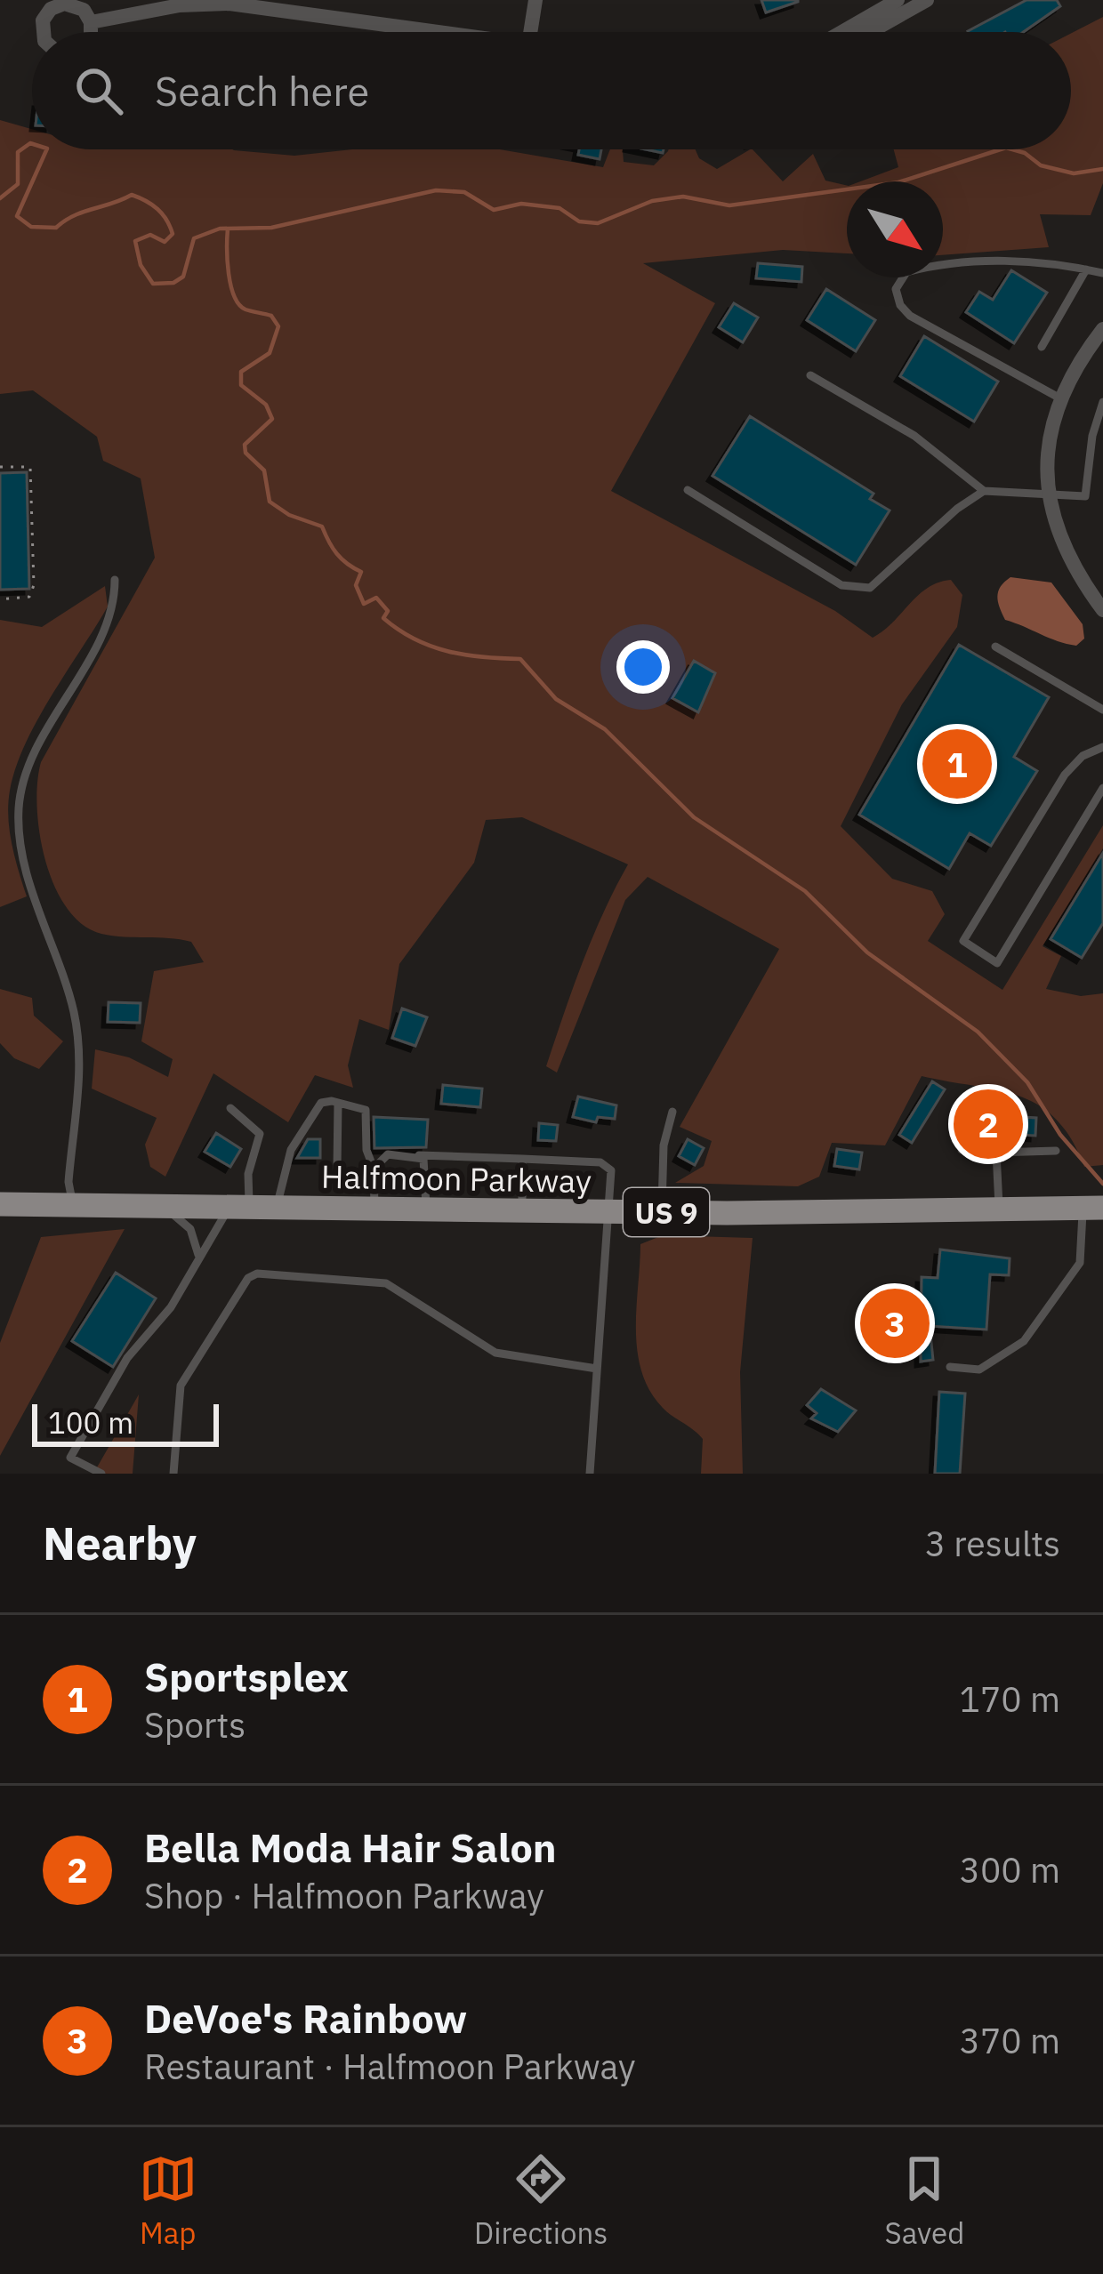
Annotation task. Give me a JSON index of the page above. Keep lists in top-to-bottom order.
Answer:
{
  "streets": {
    "main road": ["Halfmoon Parkway", "US 9"]
  },
  "scale_bar": "100 m",
  "north": "bottom right",
  "page": {
    "search": "Search here",
    "pins": ["1", "2", "3"],
    "scale": "100 m",
    "heading": ["Nearby", "3 results"],
    "list": [
      {
        "mark": "1",
        "name": "Sportsplex",
        "note": "Sports",
        "value": "170 m"
      },
      {
        "mark": "2",
        "name": "Bella Moda Hair Salon",
        "note": "Shop · Halfmoon Parkway",
        "value": "300 m"
      },
      {
        "mark": "3",
        "name": "DeVoe's Rainbow",
        "note": "Restaurant · Halfmoon Parkway",
        "value": "370 m"
      }
    ],
    "nav": ["Map", "Directions", "Saved"]
  }
}
